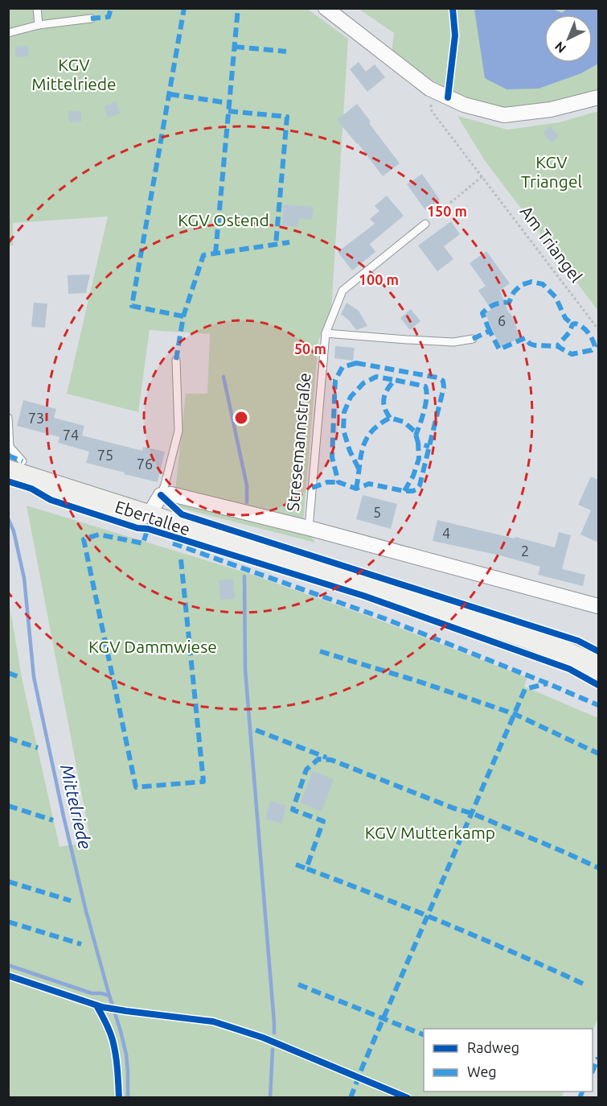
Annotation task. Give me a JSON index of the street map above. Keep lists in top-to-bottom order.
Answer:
{
  "streets": {
    "main road": ["Ebertallee"],
    "street": ["Stresemannstraße"],
    "path": ["Am Triangel"]
  },
  "water": ["Mittelriede"],
  "parks": [
    "KGV Mittelriede",
    "KGV Triangel",
    "KGV Ostend",
    "KGV Dammwiese",
    "KGV Mutterkamp"
  ],
  "house_numbers": [
    "6",
    "73",
    "74",
    "75",
    "76",
    "5",
    "4",
    "2"
  ],
  "legend": ["Radweg", "Weg"],
  "north": "bottom left",
  "rings": ["150 m", "100 m", "50 m"]
}
